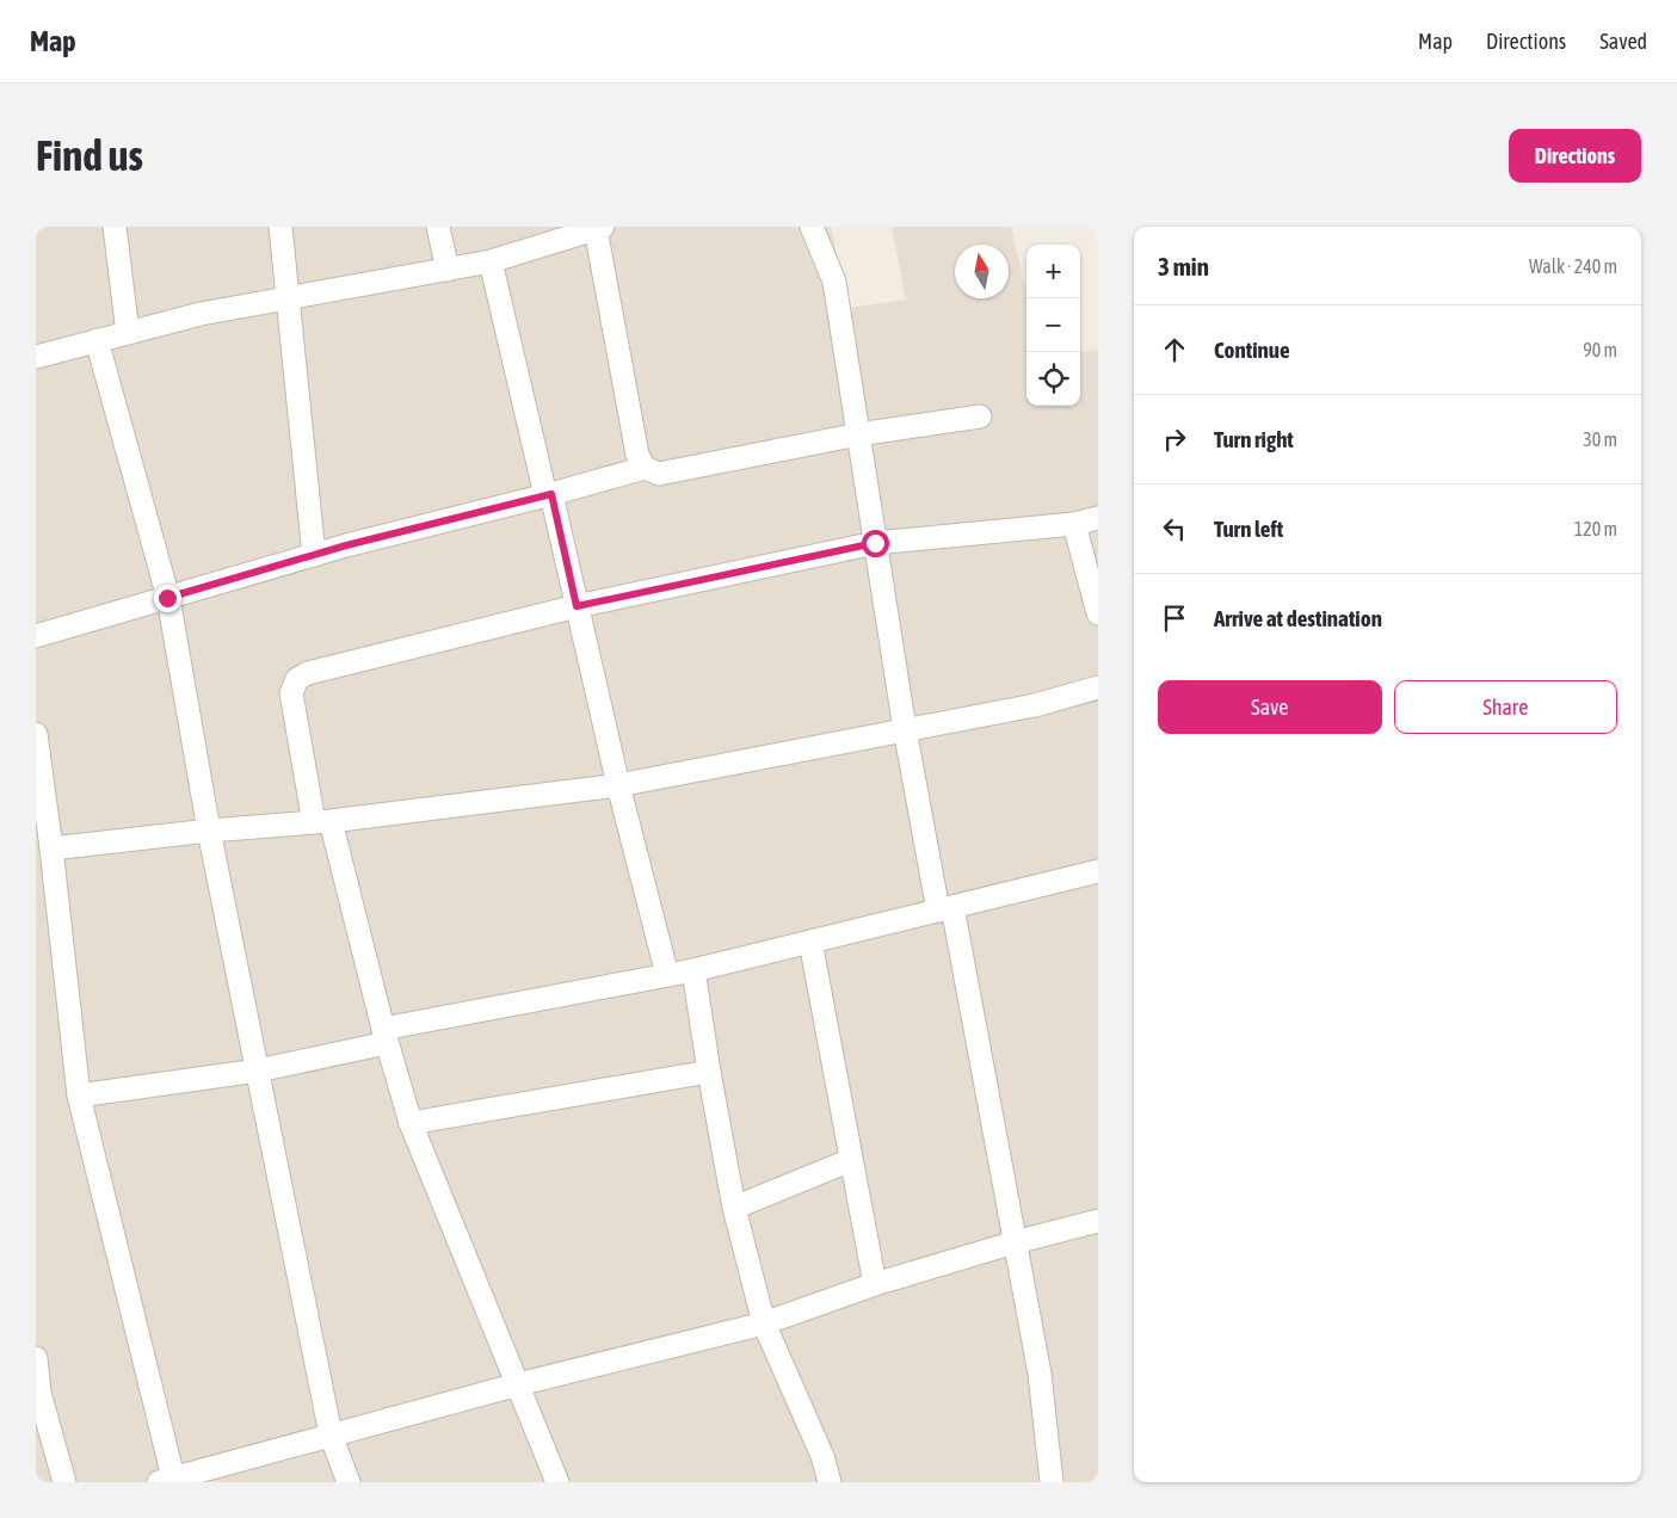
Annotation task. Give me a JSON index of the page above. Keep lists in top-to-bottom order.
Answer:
{
  "north": "top",
  "page": {
    "header": "Map",
    "nav": ["Map", "Directions", "Saved"],
    "buttons": [
      "Directions",
      ["Save", "Share"]
    ],
    "title": "Find us",
    "heading": ["3 min", "Walk · 240 m"],
    "map_buttons": ["+", "−"],
    "list": [
      ["Continue", "90 m"],
      ["Turn right", "30 m"],
      ["Turn left", "120 m"],
      "Arrive at destination"
    ]
  }
}
